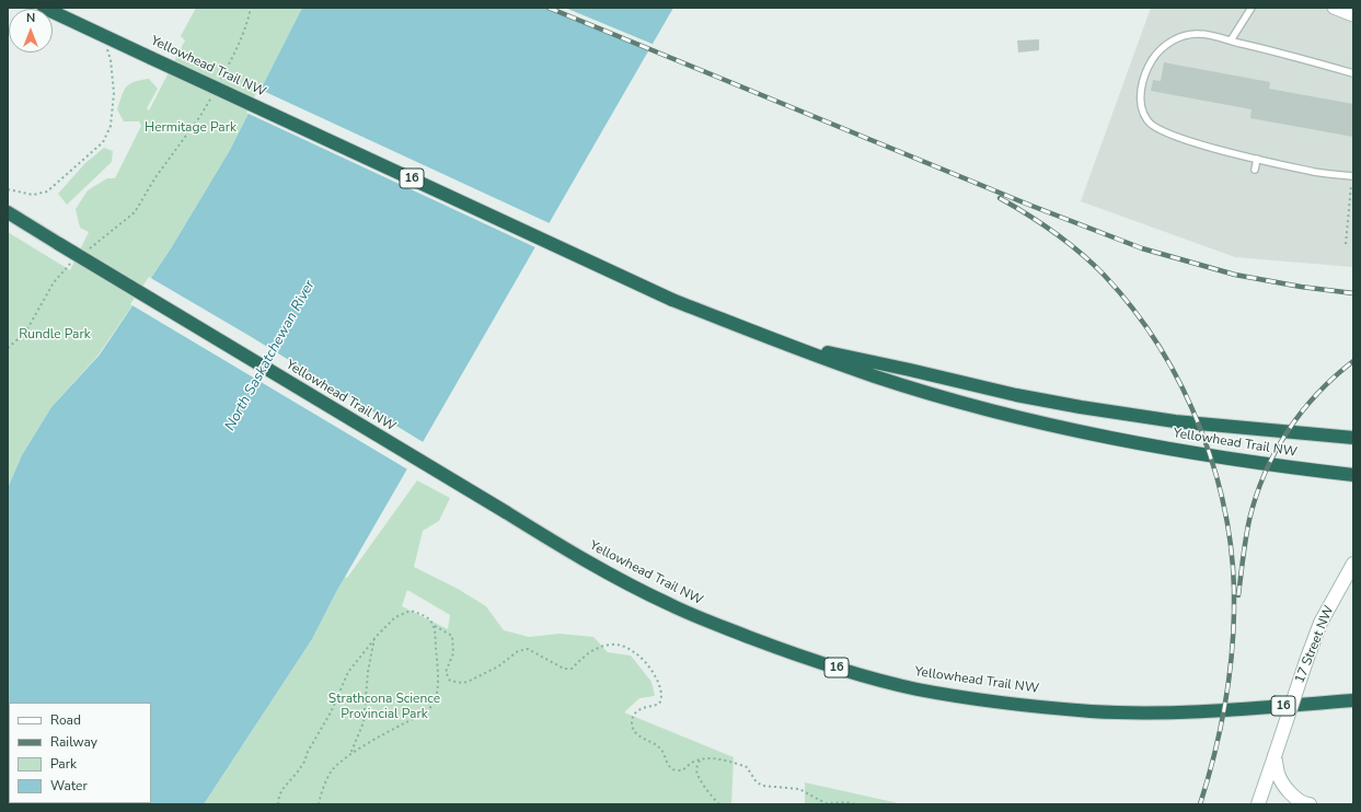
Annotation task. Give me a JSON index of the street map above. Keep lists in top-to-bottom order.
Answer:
{
  "streets": {
    "highway": ["Yellowhead Trail NW", "16"],
    "main road": ["17 Street NW"]
  },
  "water": ["North Saskatchewan River"],
  "parks": ["Hermitage Park", "Rundle Park", "Strathcona Science Provincial Park"],
  "legend": [
    "Road",
    "Railway",
    "Park",
    "Water"
  ],
  "north": "top"
}
